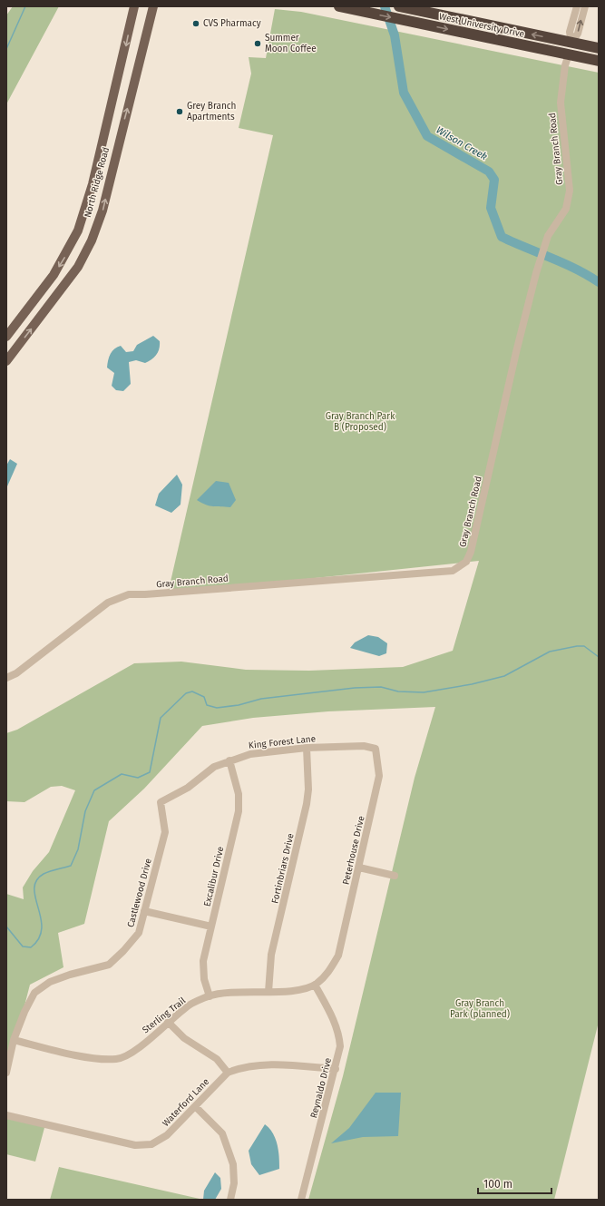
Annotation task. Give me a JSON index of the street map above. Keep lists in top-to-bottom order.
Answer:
{
  "streets": {
    "highway": ["West University Drive"],
    "main road": ["North Ridge Road"],
    "street": [
      "Gray Branch Road",
      "King Forest Lane",
      "Peterhouse Drive",
      "Fortinbriars Drive",
      "Excalibur Drive",
      "Castlewood Drive",
      "Sterling Trail",
      "Reynaldo Drive",
      "Waterford Lane"
    ]
  },
  "crossings": [
    ["West University Drive", "Gray Branch Road"],
    ["King Forest Lane", "Peterhouse Drive"],
    ["King Forest Lane", "Fortinbriars Drive"],
    ["King Forest Lane", "Excalibur Drive"],
    ["King Forest Lane", "Castlewood Drive"],
    ["Peterhouse Drive", "Sterling Trail"],
    ["Fortinbriars Drive", "Sterling Trail"],
    ["Excalibur Drive", "Sterling Trail"],
    ["Castlewood Drive", "Sterling Trail"],
    ["Sterling Trail", "Reynaldo Drive"],
    ["Reynaldo Drive", "Waterford Lane"]
  ],
  "water": ["Wilson Creek"],
  "parks": ["Gray Branch Park B (Proposed)", "Gray Branch Park (planned)"],
  "places": ["CVS Pharmacy", "Summer Moon Coffee", "Grey Branch Apartments"],
  "scale_bar": "100 m"
}
